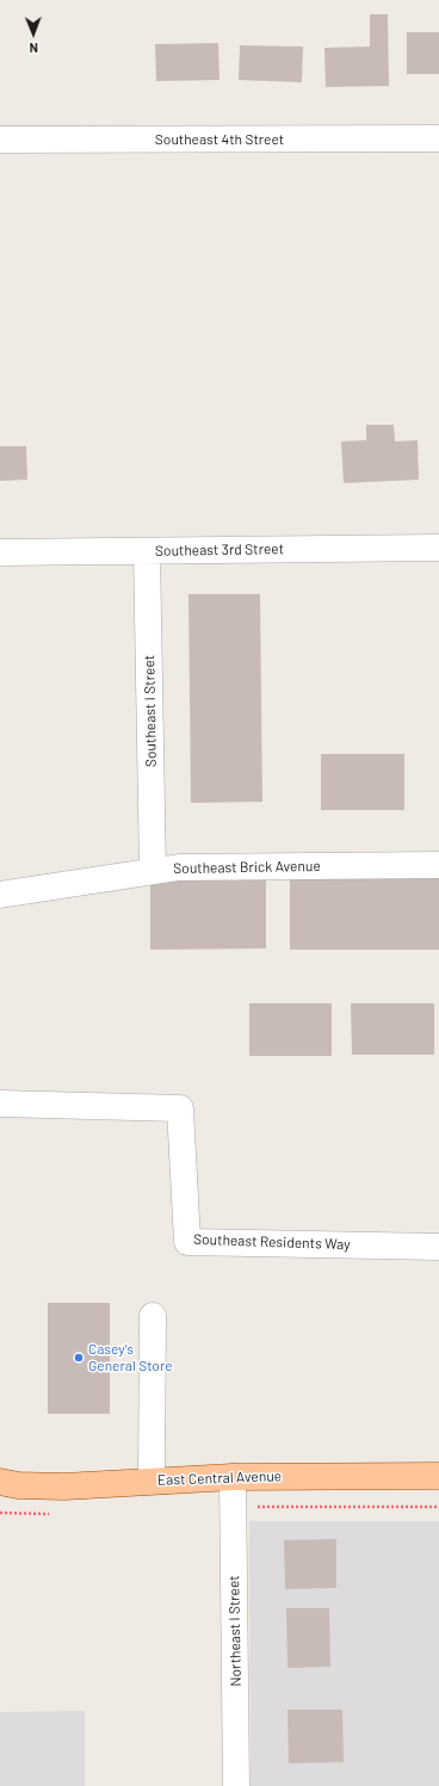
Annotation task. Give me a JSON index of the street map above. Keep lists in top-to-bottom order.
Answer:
{
  "streets": {
    "main road": ["East Central Avenue"],
    "street": [
      "Southeast 4th Street",
      "Southeast 3rd Street",
      "Southeast I Street",
      "Southeast Brick Avenue",
      "Southeast Residents Way",
      "Northeast I Street"
    ]
  },
  "crossings": [
    ["Southeast 3rd Street", "Southeast I Street"],
    ["Southeast I Street", "Southeast Brick Avenue"],
    ["East Central Avenue", "Northeast I Street"]
  ],
  "places": ["Casey's General Store"],
  "north": "bottom"
}
